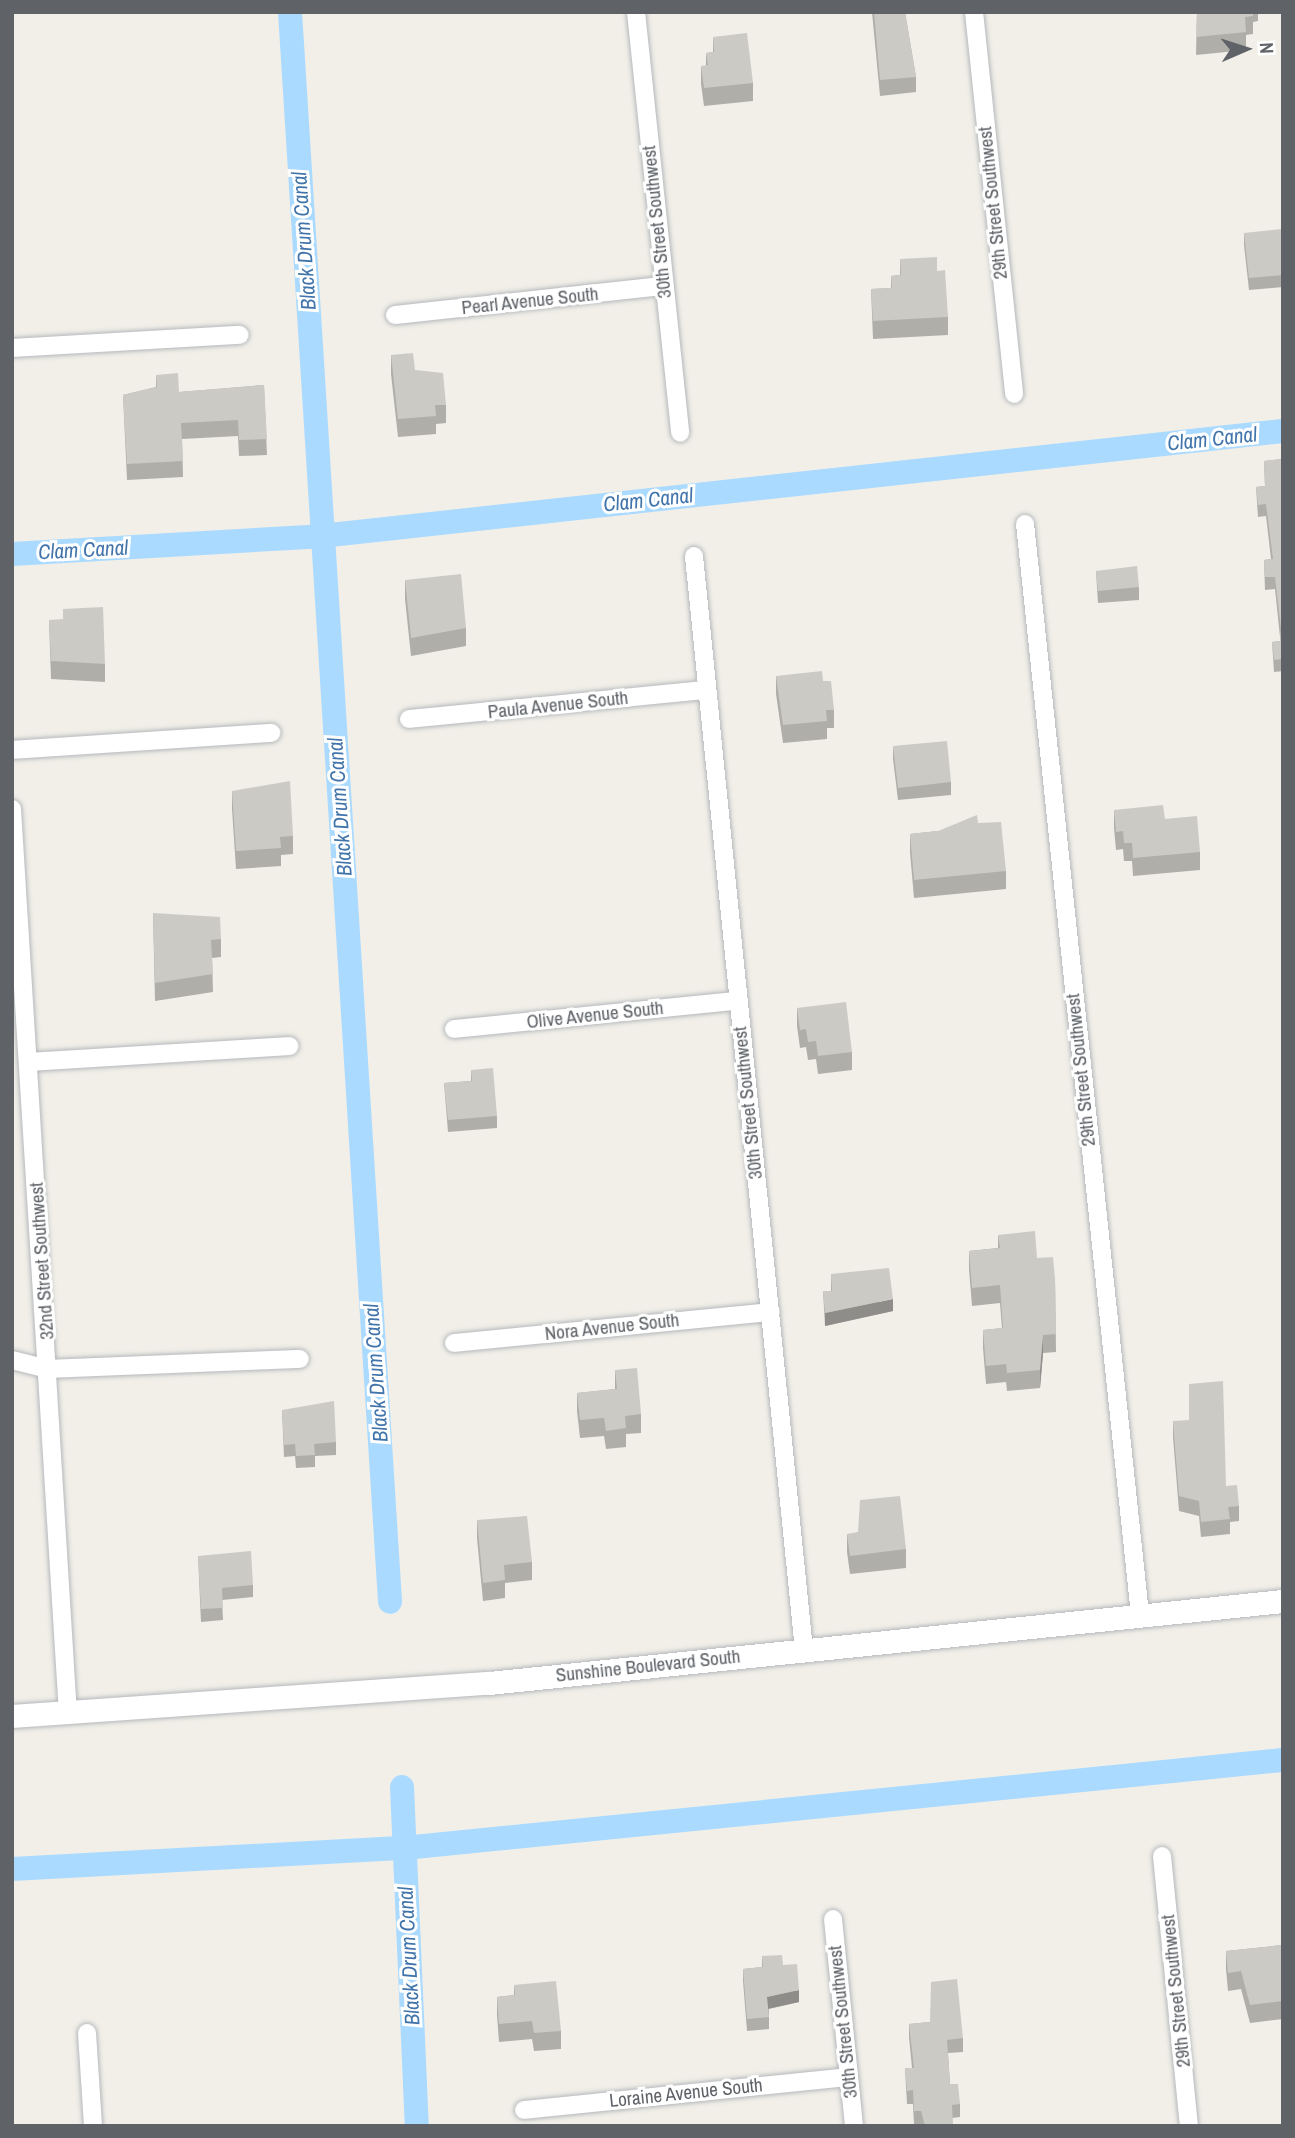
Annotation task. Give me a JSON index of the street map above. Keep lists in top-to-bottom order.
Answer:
{
  "streets": {
    "street": [
      "29th Street Southwest",
      "30th Street Southwest",
      "Pearl Avenue South",
      "Paula Avenue South",
      "Olive Avenue South",
      "32nd Street Southwest",
      "Nora Avenue South",
      "Sunshine Boulevard South",
      "Loraine Avenue South"
    ]
  },
  "crossings": [
    ["29th Street Southwest", "Sunshine Boulevard South"],
    ["30th Street Southwest", "Pearl Avenue South"],
    ["30th Street Southwest", "Paula Avenue South"],
    ["30th Street Southwest", "Olive Avenue South"],
    ["30th Street Southwest", "Nora Avenue South"],
    ["30th Street Southwest", "Sunshine Boulevard South"],
    ["30th Street Southwest", "Loraine Avenue South"],
    ["32nd Street Southwest", "Sunshine Boulevard South"]
  ],
  "water": ["Black Drum Canal", "Clam Canal"],
  "north": "right"
}
